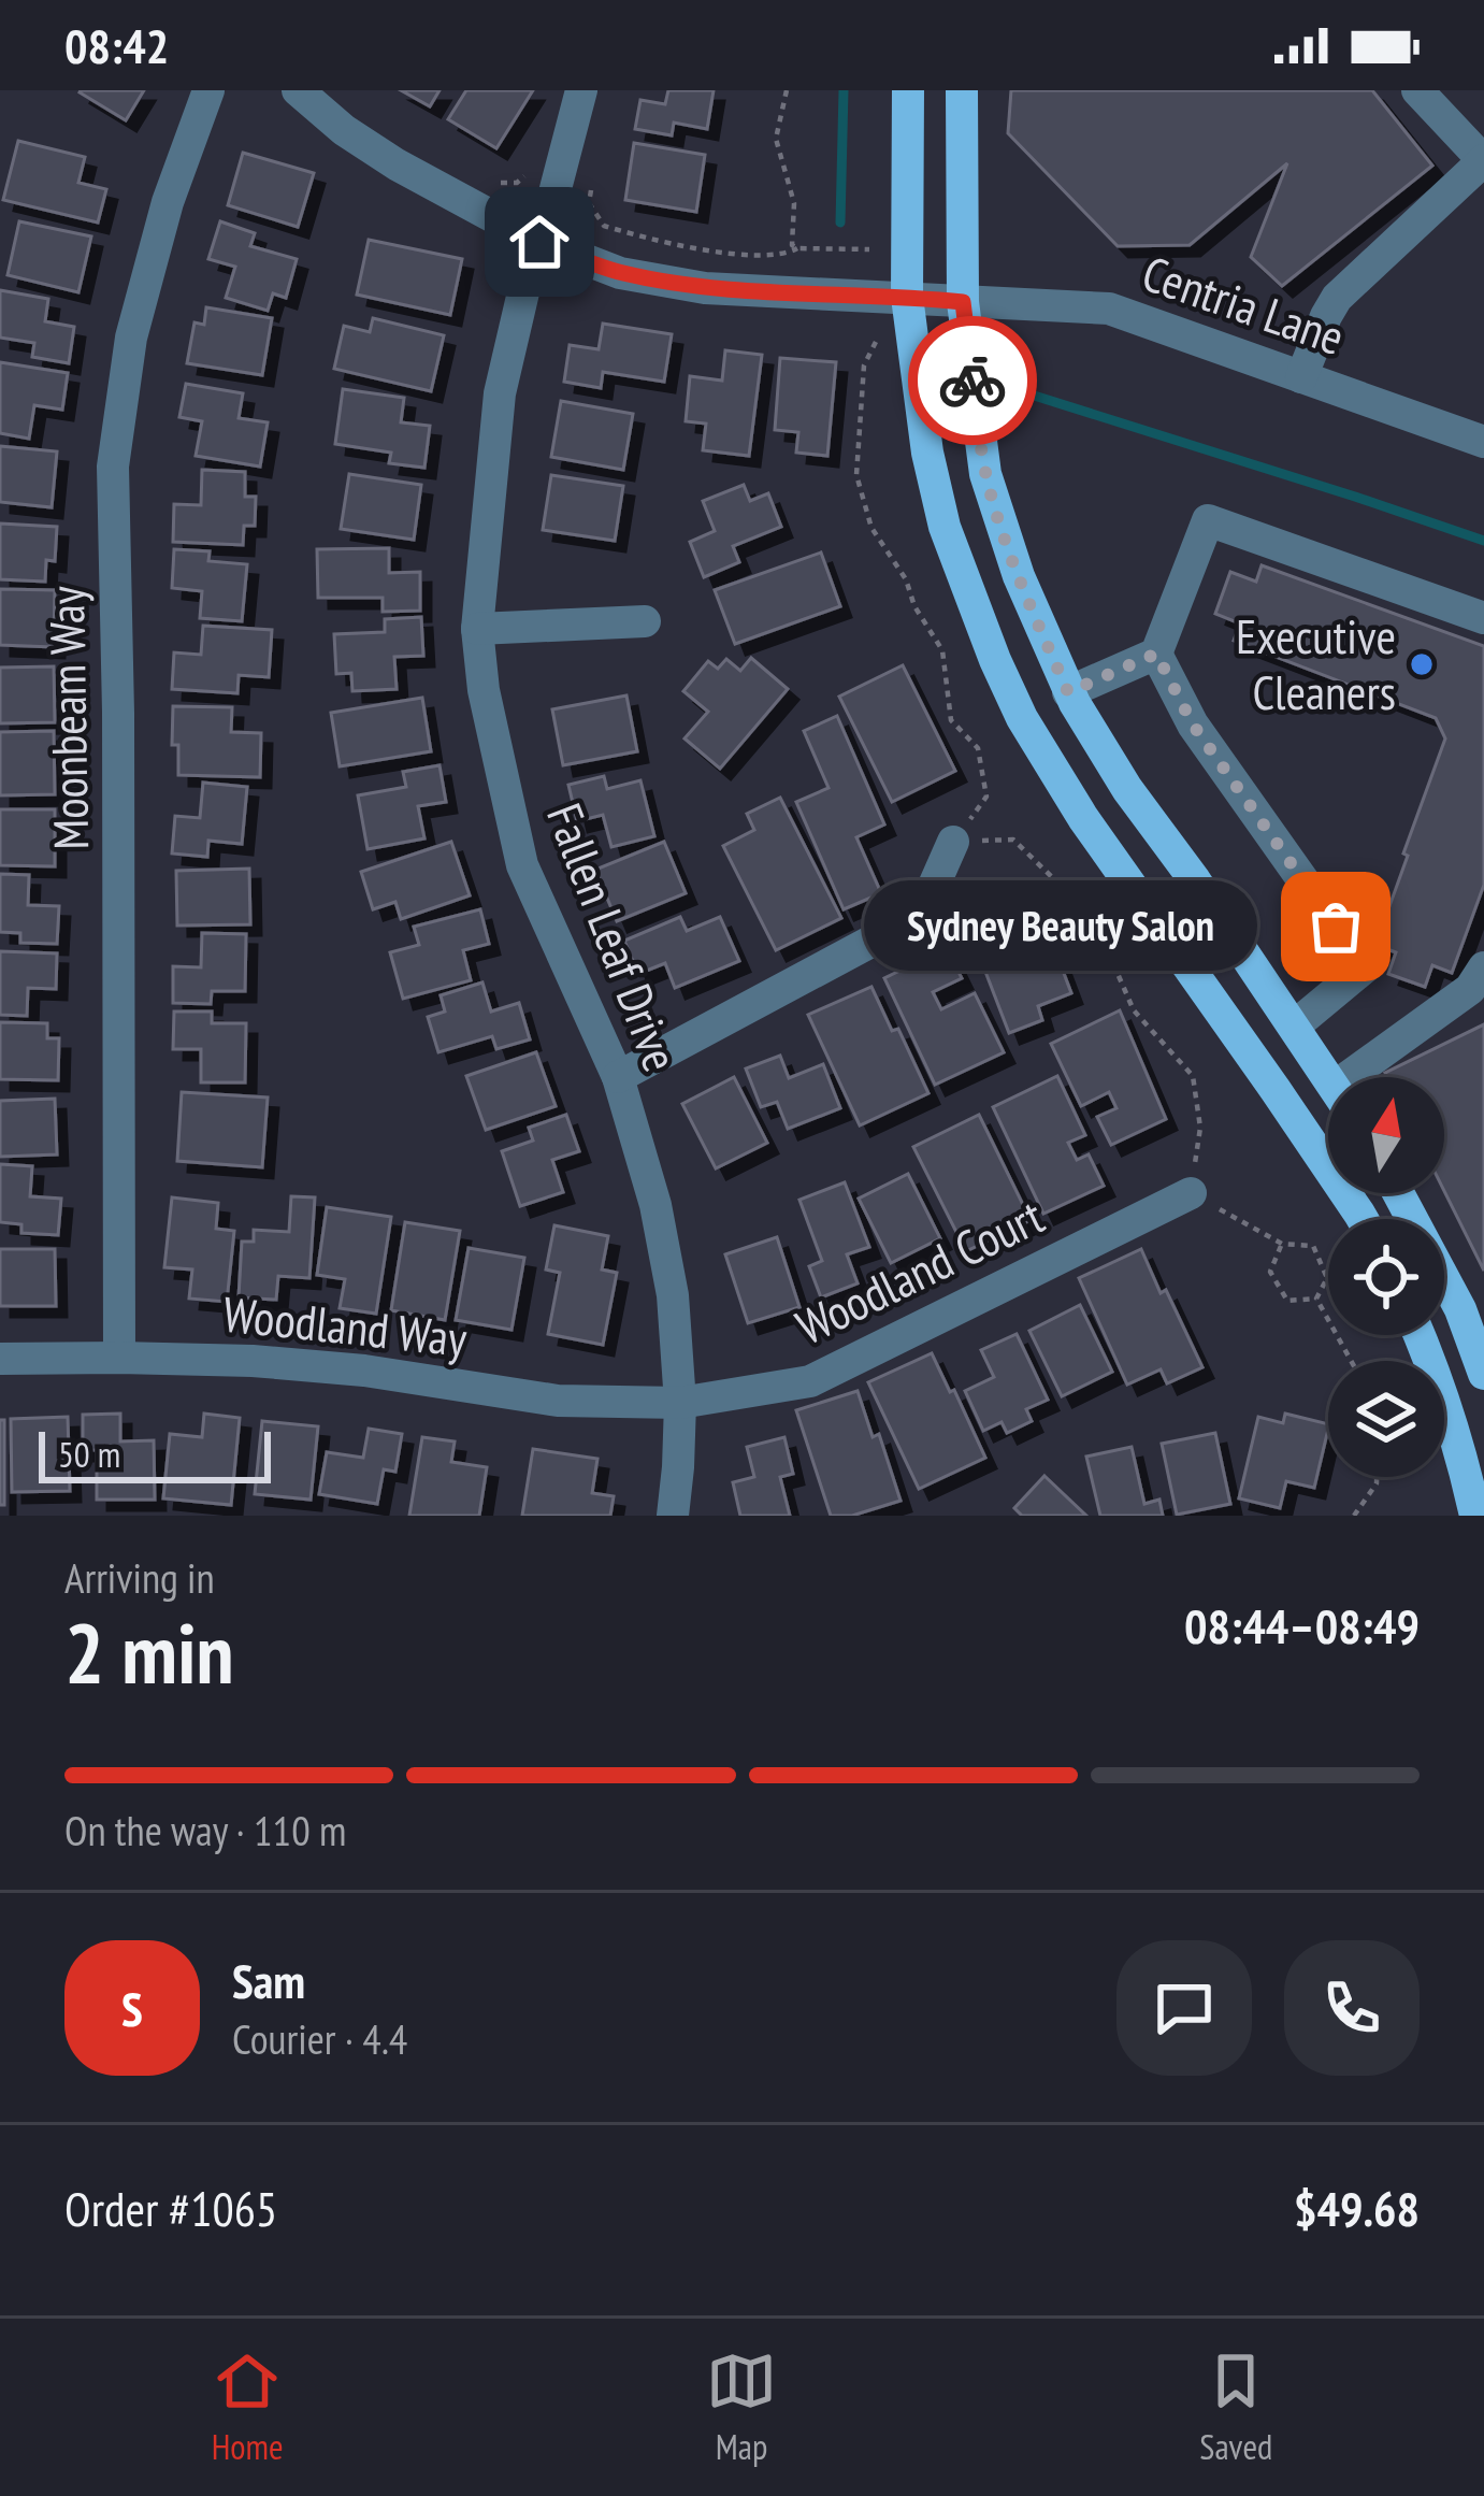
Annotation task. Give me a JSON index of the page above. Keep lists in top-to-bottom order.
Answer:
{
  "streets": {
    "street": [
      "Centria Lane",
      "Moonbeam Way",
      "Fallen Leaf Drive",
      "Woodland Court",
      "Woodland Way"
    ]
  },
  "crossings": [
    ["Centria Lane", "Fallen Leaf Drive"],
    ["Moonbeam Way", "Woodland Way"],
    ["Fallen Leaf Drive", "Woodland Court"],
    ["Fallen Leaf Drive", "Woodland Way"],
    ["Woodland Court", "Woodland Way"]
  ],
  "places": ["Executive Cleaners", "Sydney Beauty Salon"],
  "scale_bar": "50 m",
  "north": "top",
  "page": {
    "status": "08:42",
    "bubble": "Sydney Beauty Salon",
    "scale": "50 m",
    "heading": ["2 min", "Arriving in", "08:44–08:49"],
    "panel": [
      "Sam",
      "Courier · 4.4",
      "Order #1065",
      "$49.68"
    ],
    "bar": "On the way · 110 m",
    "round": "S",
    "tabs": ["Home", "Map", "Saved"]
  }
}
